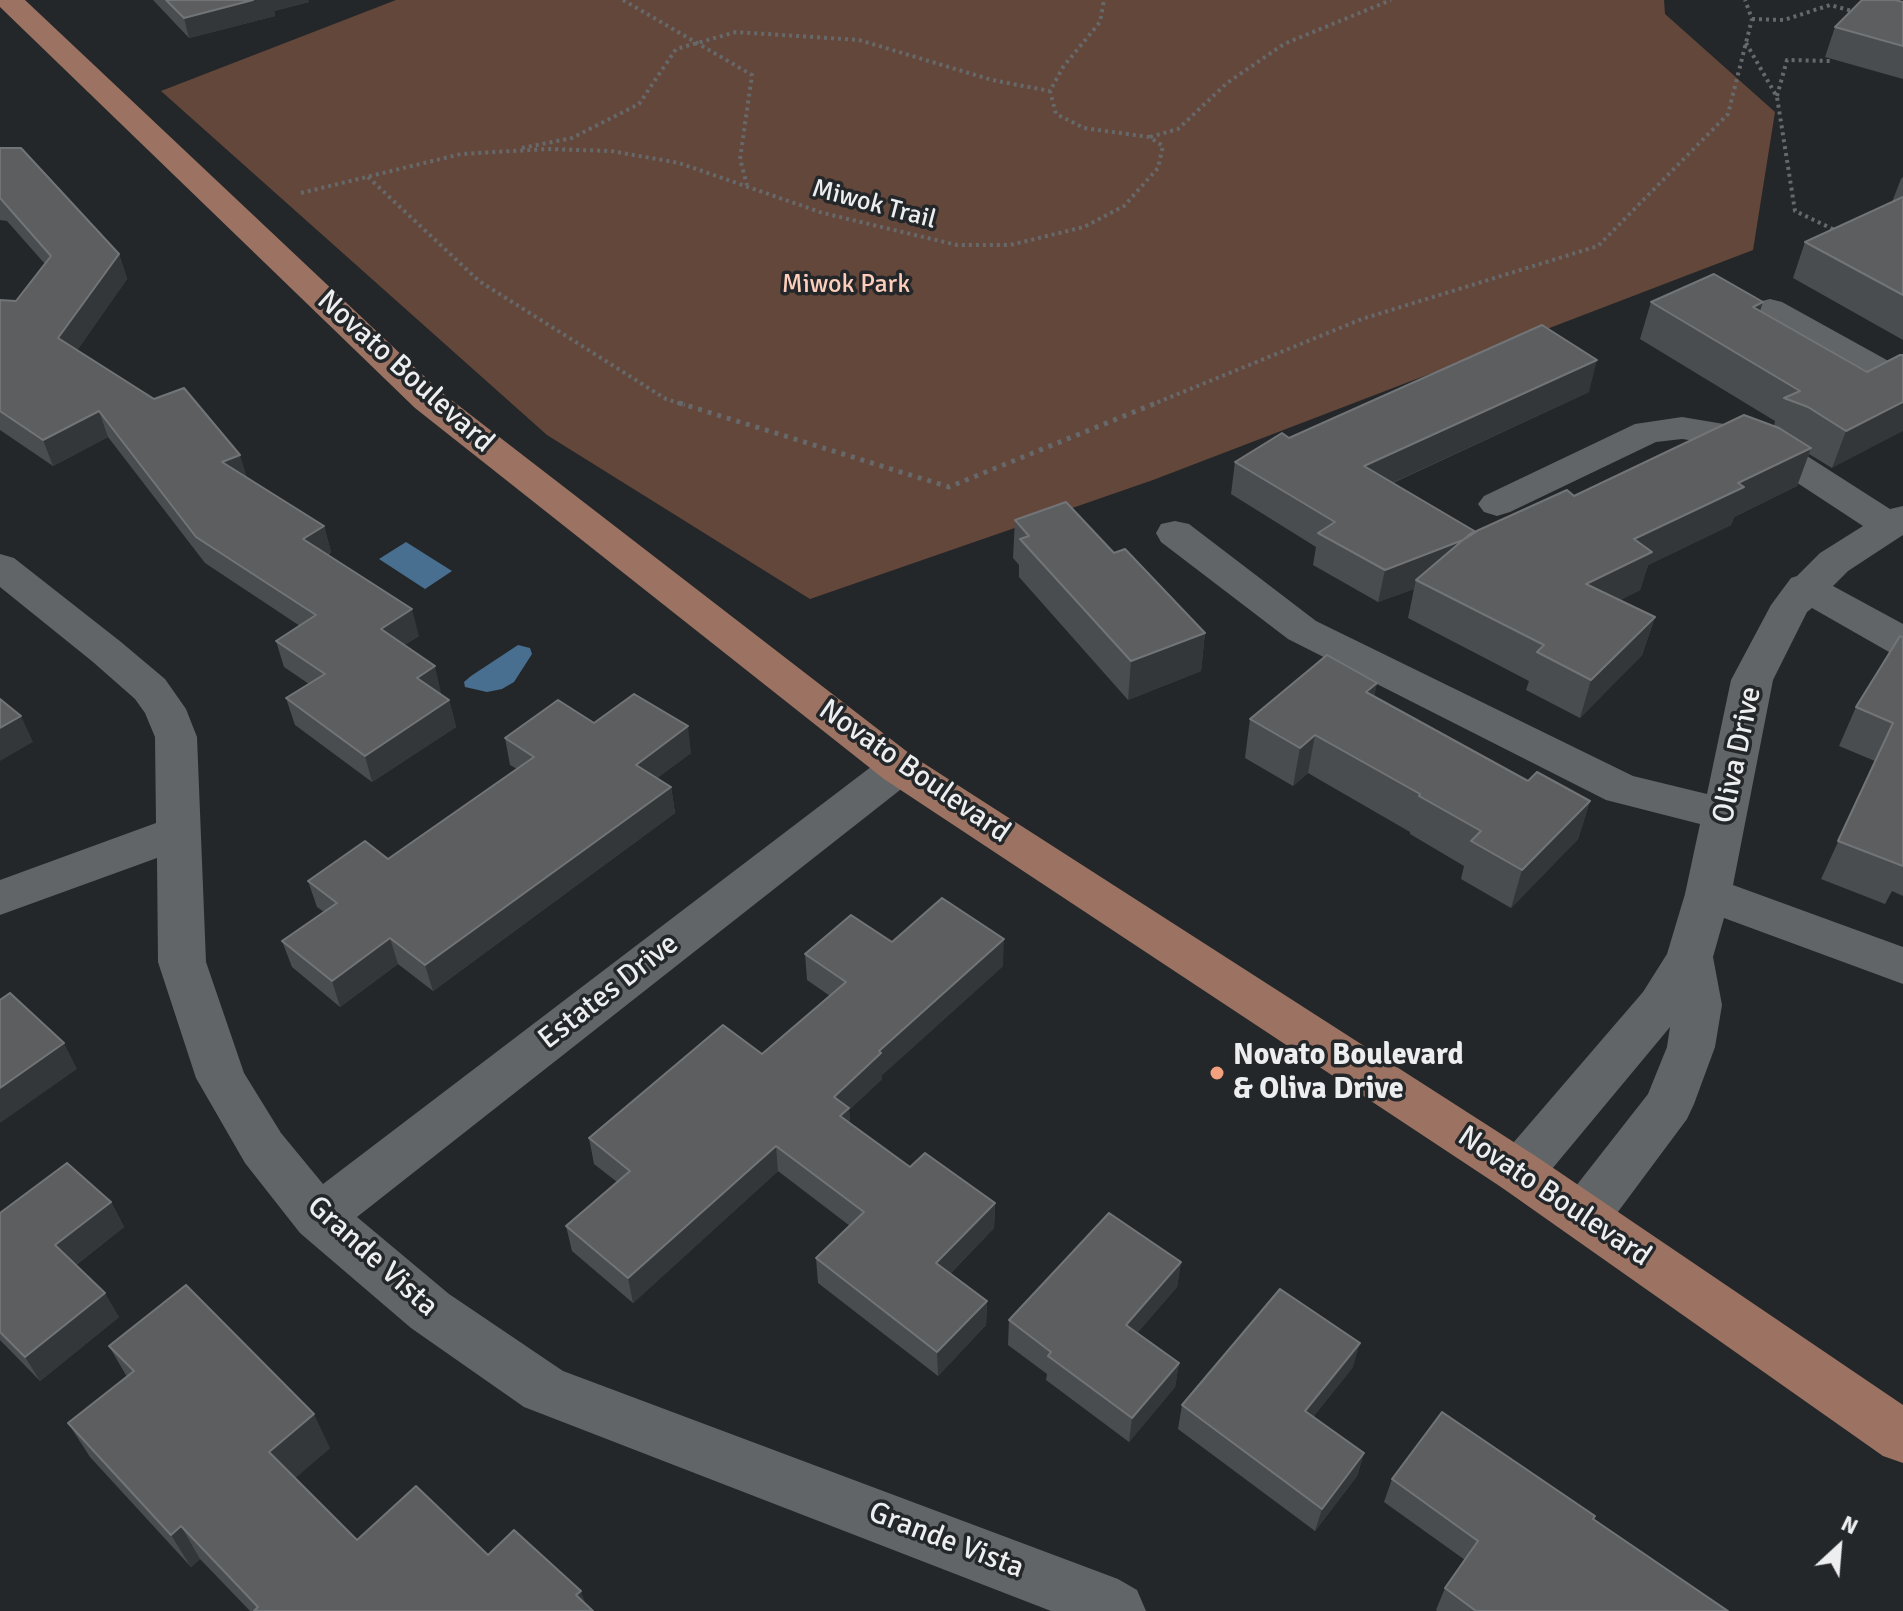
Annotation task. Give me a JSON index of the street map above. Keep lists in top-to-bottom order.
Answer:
{
  "streets": {
    "main road": ["Novato Boulevard"],
    "street": ["Oliva Drive", "Estates Drive", "Grande Vista"],
    "path": ["Miwok Trail"]
  },
  "crossings": [
    ["Novato Boulevard", "Oliva Drive"],
    ["Novato Boulevard", "Estates Drive"],
    ["Estates Drive", "Grande Vista"]
  ],
  "parks": ["Miwok Park"],
  "places": ["Novato Boulevard & Oliva Drive"],
  "north": "top right"
}
